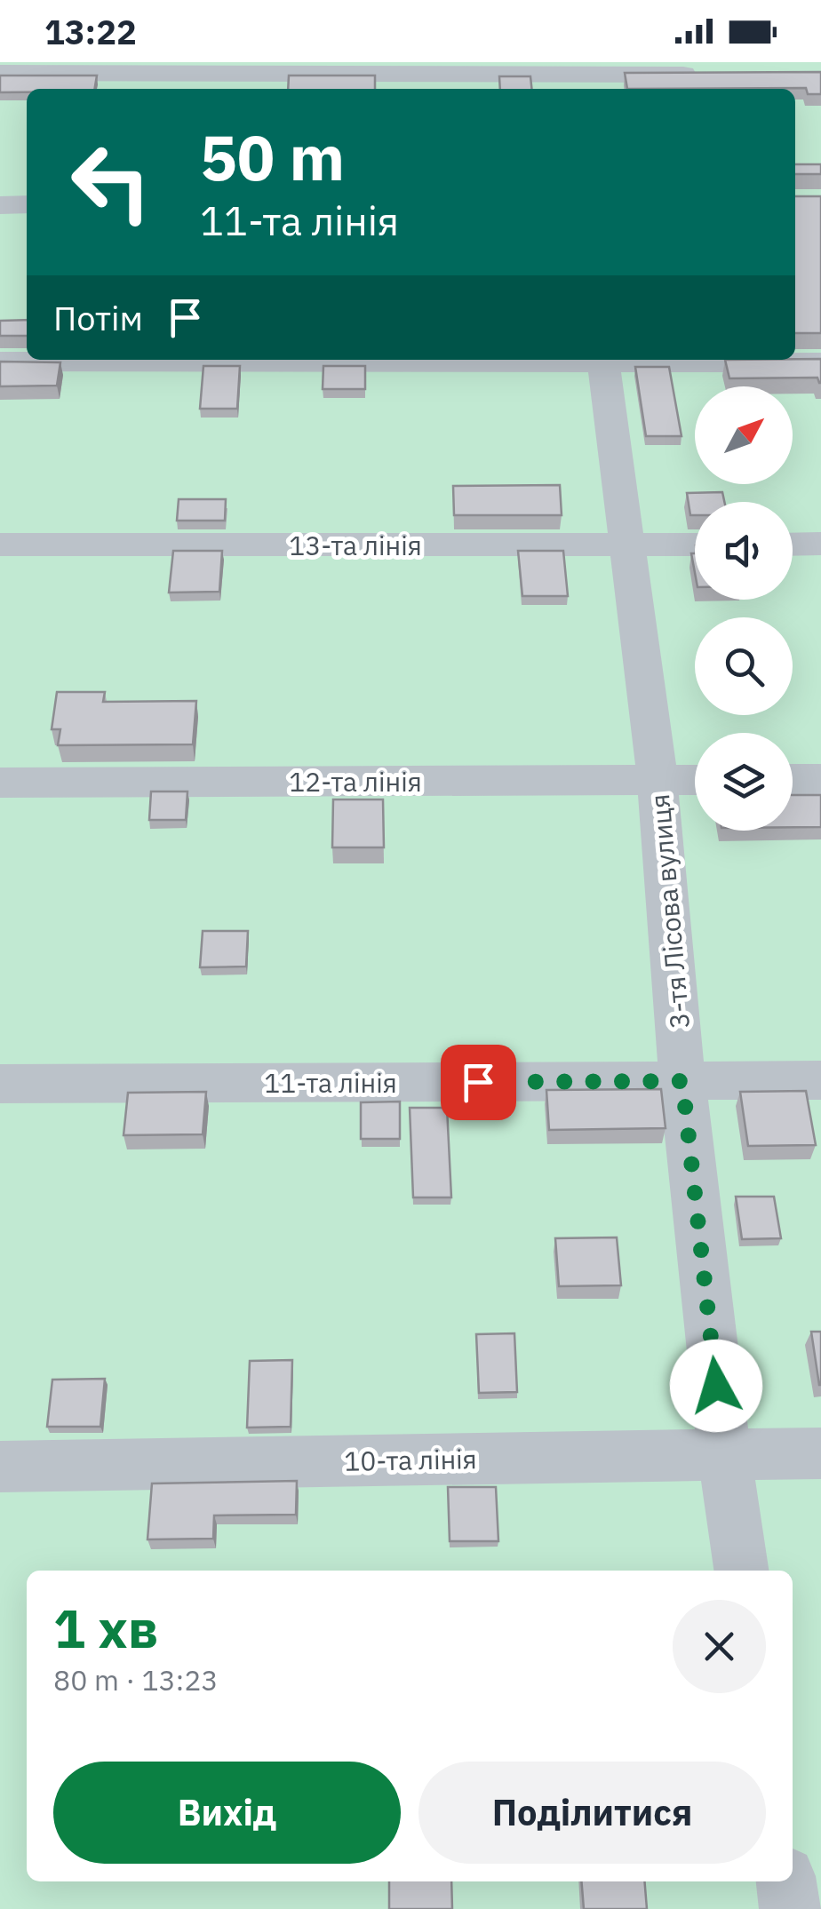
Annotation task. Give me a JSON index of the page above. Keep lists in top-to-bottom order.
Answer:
{
  "streets": {
    "street": [
      "13-та лінія",
      "12-та лінія",
      "3-тя Лісова вулиця",
      "11-та лінія",
      "10-та лінія"
    ]
  },
  "crossings": [
    ["13-та лінія", "3-тя Лісова вулиця"],
    ["12-та лінія", "3-тя Лісова вулиця"],
    ["3-тя Лісова вулиця", "11-та лінія"],
    ["3-тя Лісова вулиця", "10-та лінія"]
  ],
  "north": "top right",
  "page": {
    "status": "13:22",
    "turn": ["50 m", "11-та лінія"],
    "then": "Потім",
    "heading": ["1 хв", "80 m · 13:23"],
    "buttons": ["Вихід", "Поділитися"]
  }
}
